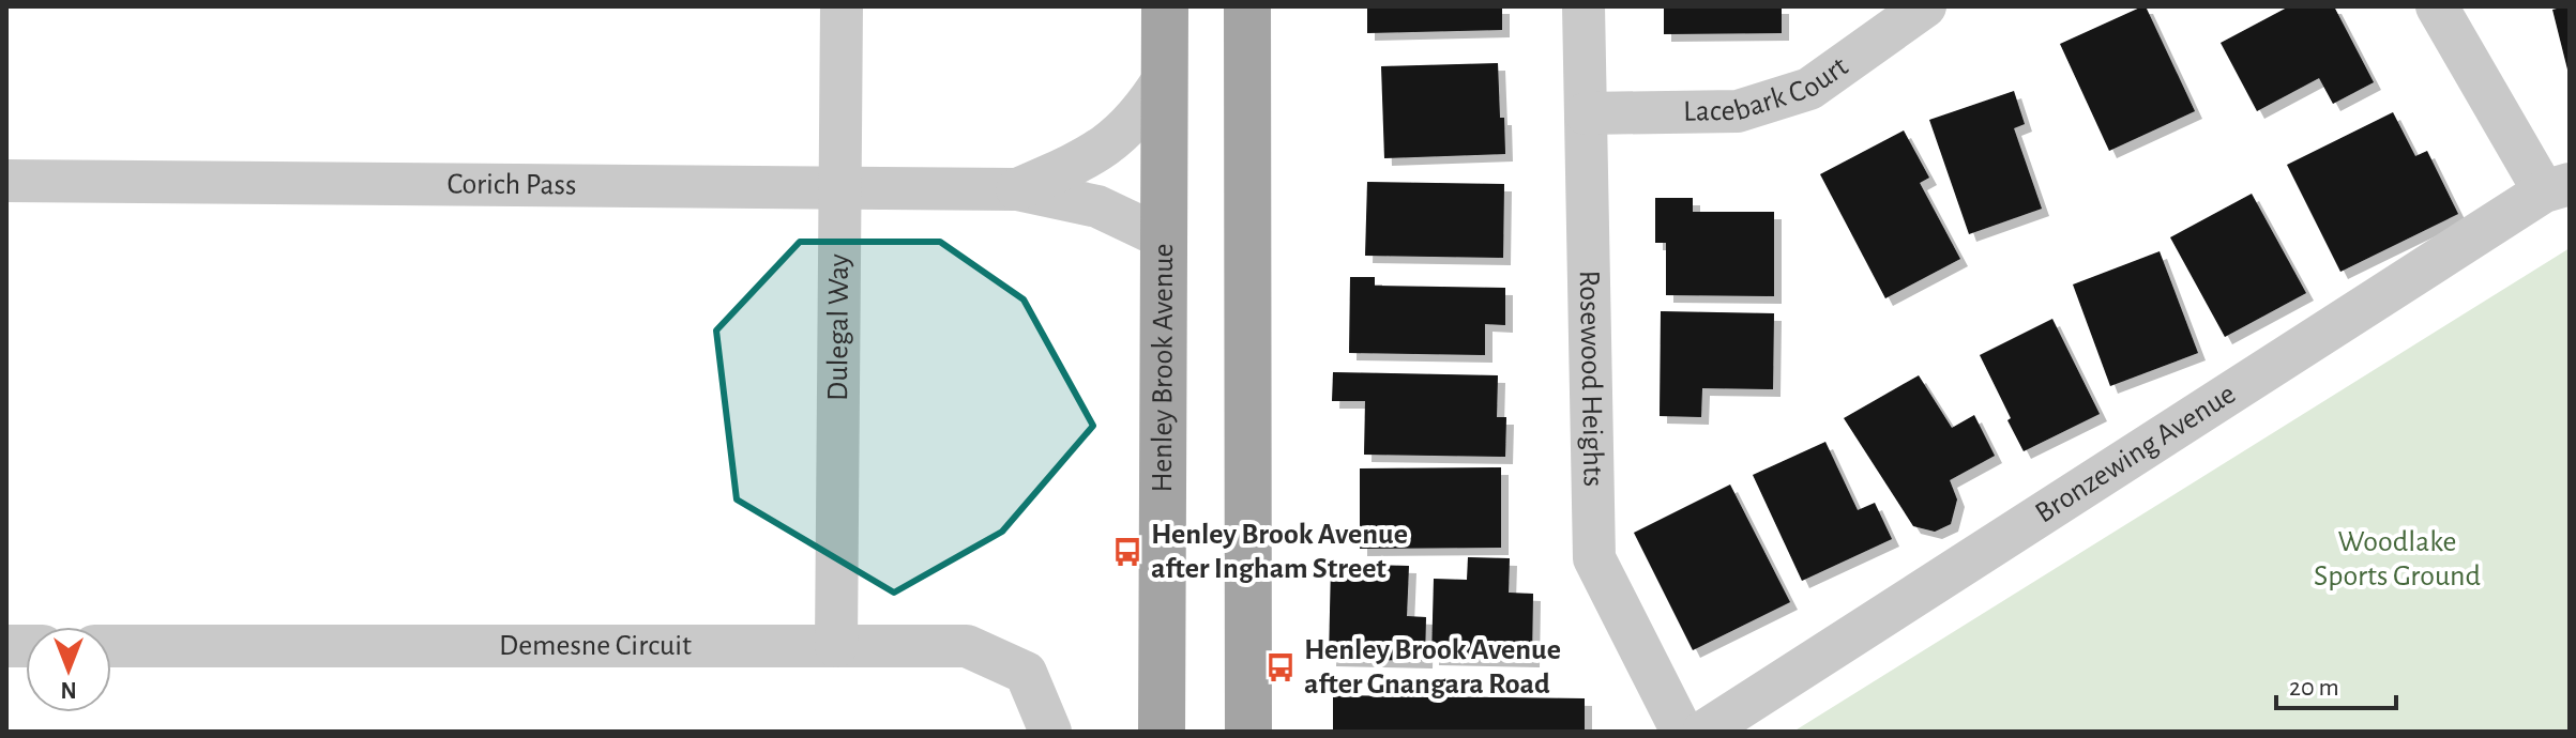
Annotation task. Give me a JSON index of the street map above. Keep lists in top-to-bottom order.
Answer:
{
  "streets": {
    "main road": ["Henley Brook Avenue"],
    "street": [
      "Lacebark Court",
      "Corich Pass",
      "Dulegal Way",
      "Rosewood Heights",
      "Bronzewing Avenue",
      "Demesne Circuit"
    ]
  },
  "crossings": [
    ["Lacebark Court", "Rosewood Heights"],
    ["Corich Pass", "Dulegal Way"],
    ["Corich Pass", "Henley Brook Avenue"],
    ["Dulegal Way", "Demesne Circuit"]
  ],
  "parks": ["Woodlake Sports Ground"],
  "places": {
    "bus stop": ["Henley Brook Avenue after Ingham Street", "Henley Brook Avenue after Gnangara Road"]
  },
  "scale_bar": "20 m",
  "north": "bottom"
}
